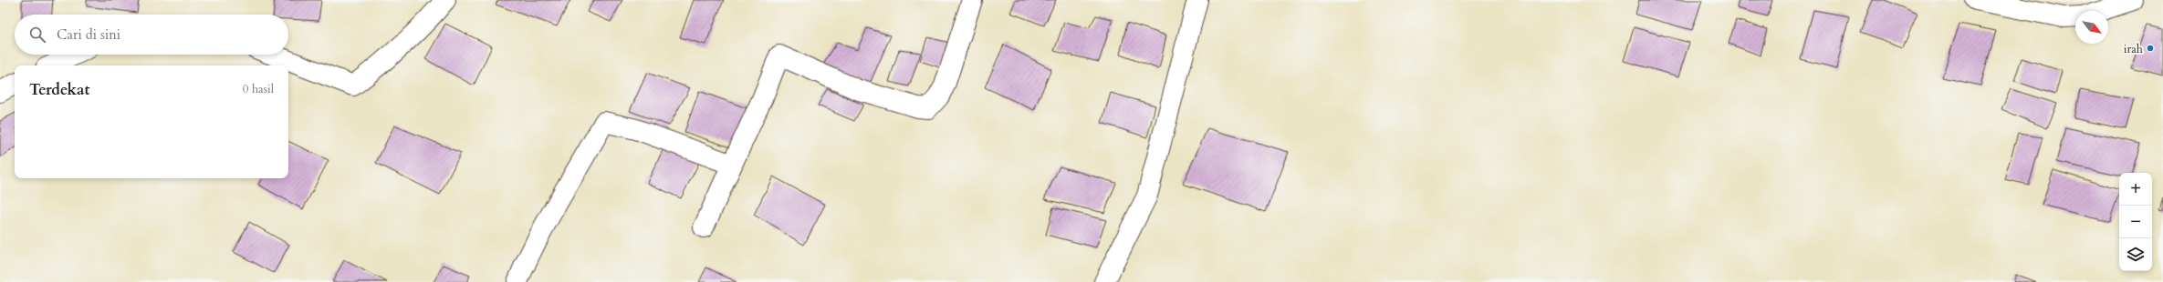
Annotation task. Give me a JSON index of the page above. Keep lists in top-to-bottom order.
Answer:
{
  "places": ["irah"],
  "north": "bottom right",
  "page": {
    "search": "Cari di sini",
    "heading": ["Terdekat", "0 hasil"],
    "map_buttons": ["+", "−"]
  }
}
